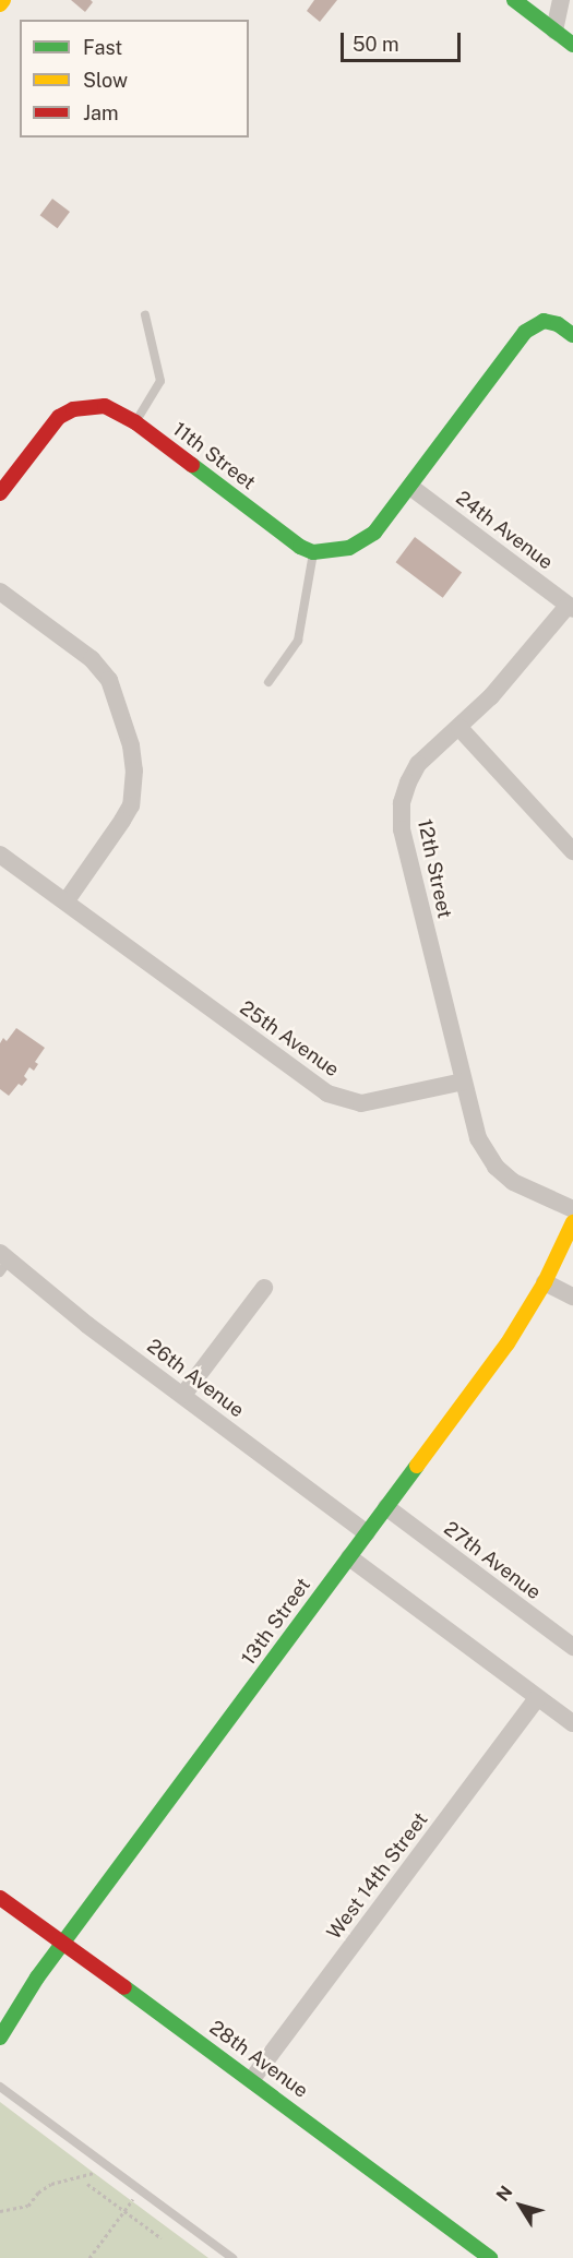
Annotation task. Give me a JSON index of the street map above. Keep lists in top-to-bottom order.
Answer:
{
  "streets": {
    "street": [
      "11th Street",
      "24th Avenue",
      "12th Street",
      "25th Avenue",
      "26th Avenue",
      "27th Avenue",
      "13th Street",
      "West 14th Street",
      "28th Avenue"
    ]
  },
  "crossings": [
    ["24th Avenue", "12th Street"],
    ["12th Street", "25th Avenue"],
    ["26th Avenue", "13th Street"],
    ["27th Avenue", "13th Street"],
    ["13th Street", "28th Avenue"],
    ["West 14th Street", "28th Avenue"]
  ],
  "legend": ["Fast", "Slow", "Jam"],
  "scale_bar": "50 m",
  "north": "top left"
}
